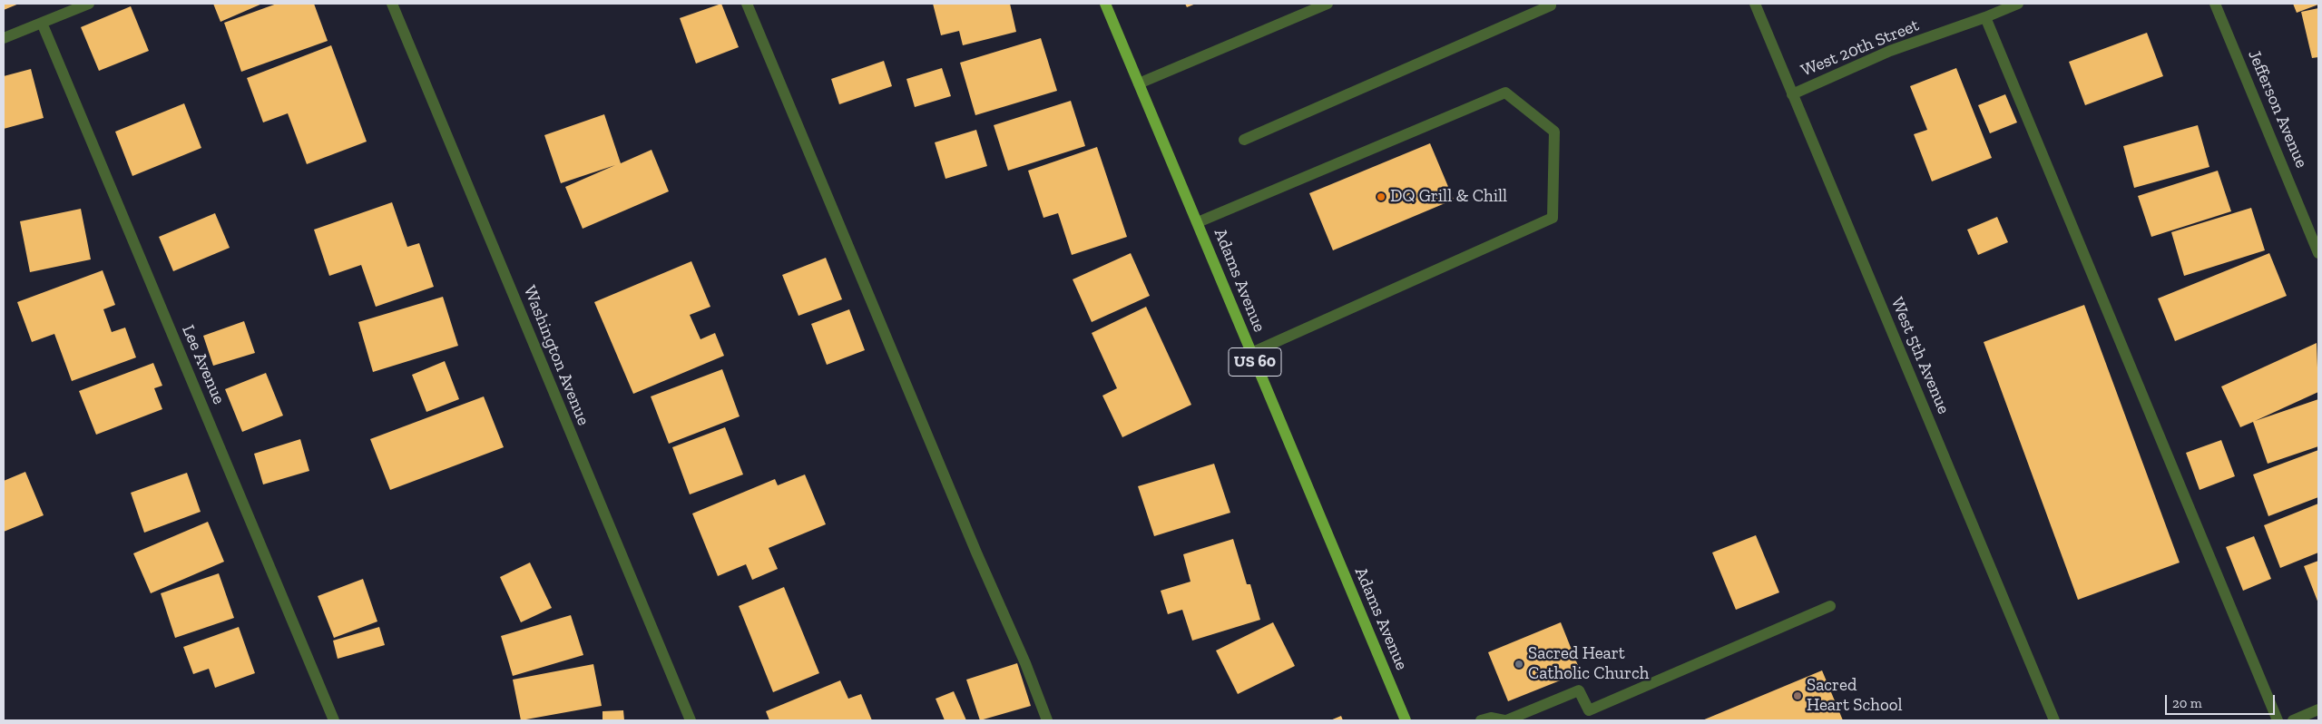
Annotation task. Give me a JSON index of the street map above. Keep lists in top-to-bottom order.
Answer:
{
  "streets": {
    "main road": ["Adams Avenue", "US 60"],
    "street": [
      "West 20th Street",
      "Jefferson Avenue",
      "Washington Avenue",
      "West 5th Avenue",
      "Lee Avenue"
    ]
  },
  "crossings": [
    ["West 20th Street", "West 5th Avenue"]
  ],
  "places": ["DQ Grill & Chill", "Sacred Heart Catholic Church", "Sacred Heart School"],
  "scale_bar": "20 m"
}
